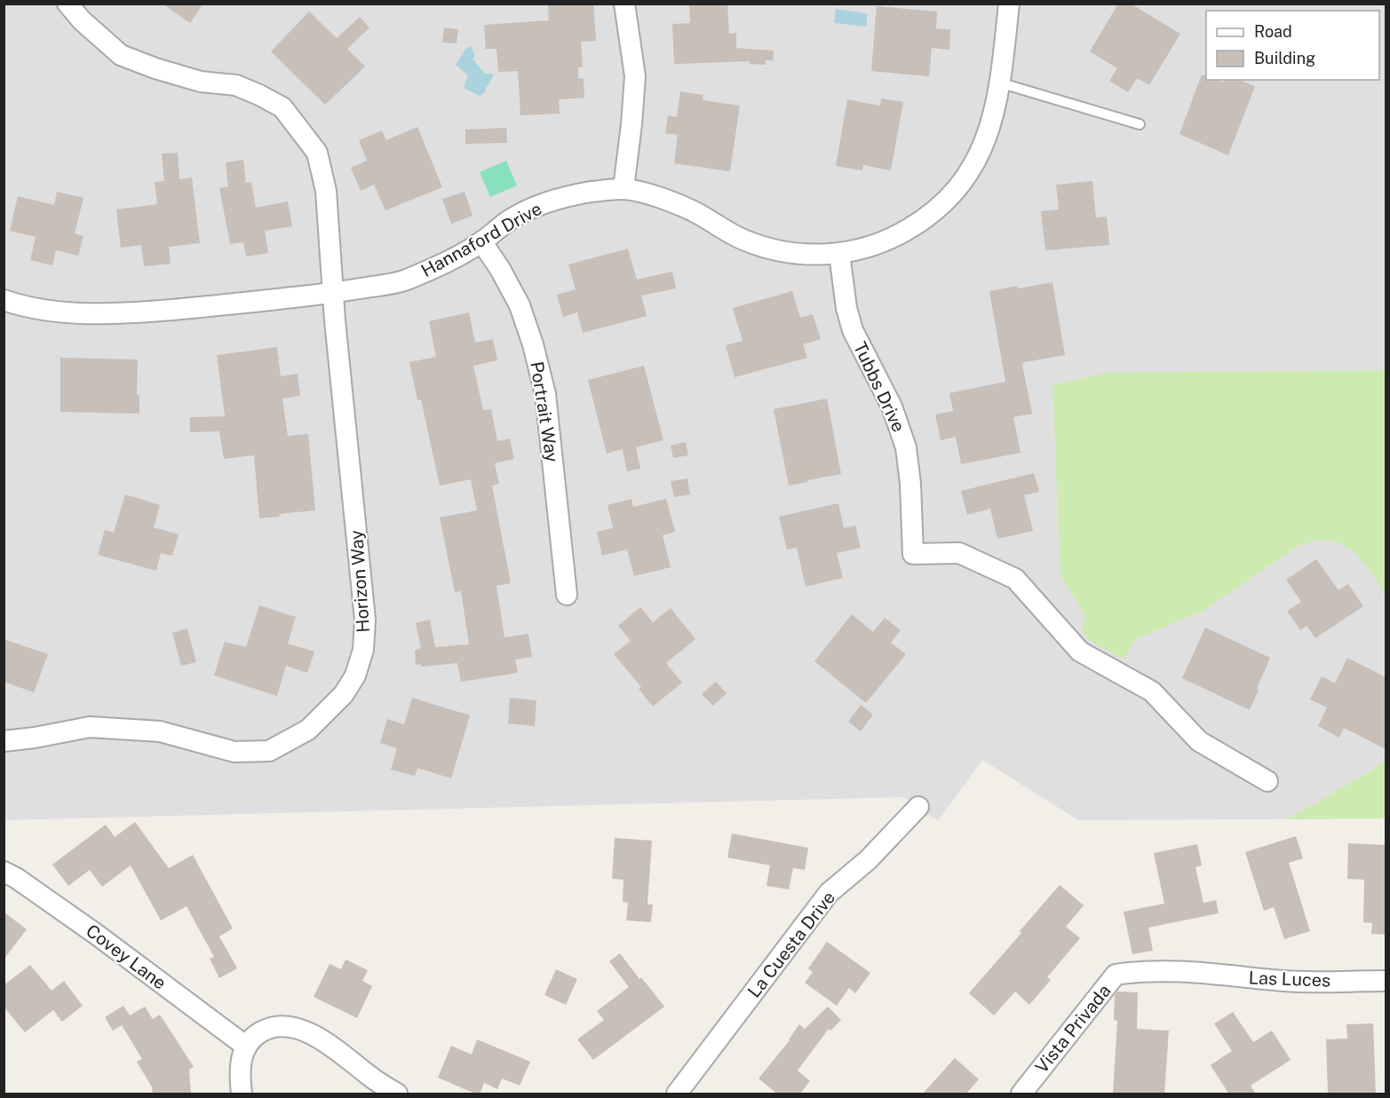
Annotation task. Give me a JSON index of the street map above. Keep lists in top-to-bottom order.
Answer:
{
  "streets": {
    "street": [
      "Hannaford Drive",
      "Tubbs Drive",
      "Portrait Way",
      "Horizon Way",
      "La Cuesta Drive",
      "Covey Lane",
      "Las Luces",
      "Vista Privada"
    ]
  },
  "crossings": [
    ["Hannaford Drive", "Tubbs Drive"],
    ["Hannaford Drive", "Portrait Way"],
    ["Hannaford Drive", "Horizon Way"],
    ["Las Luces", "Vista Privada"]
  ],
  "legend": ["Road", "Building"]
}
